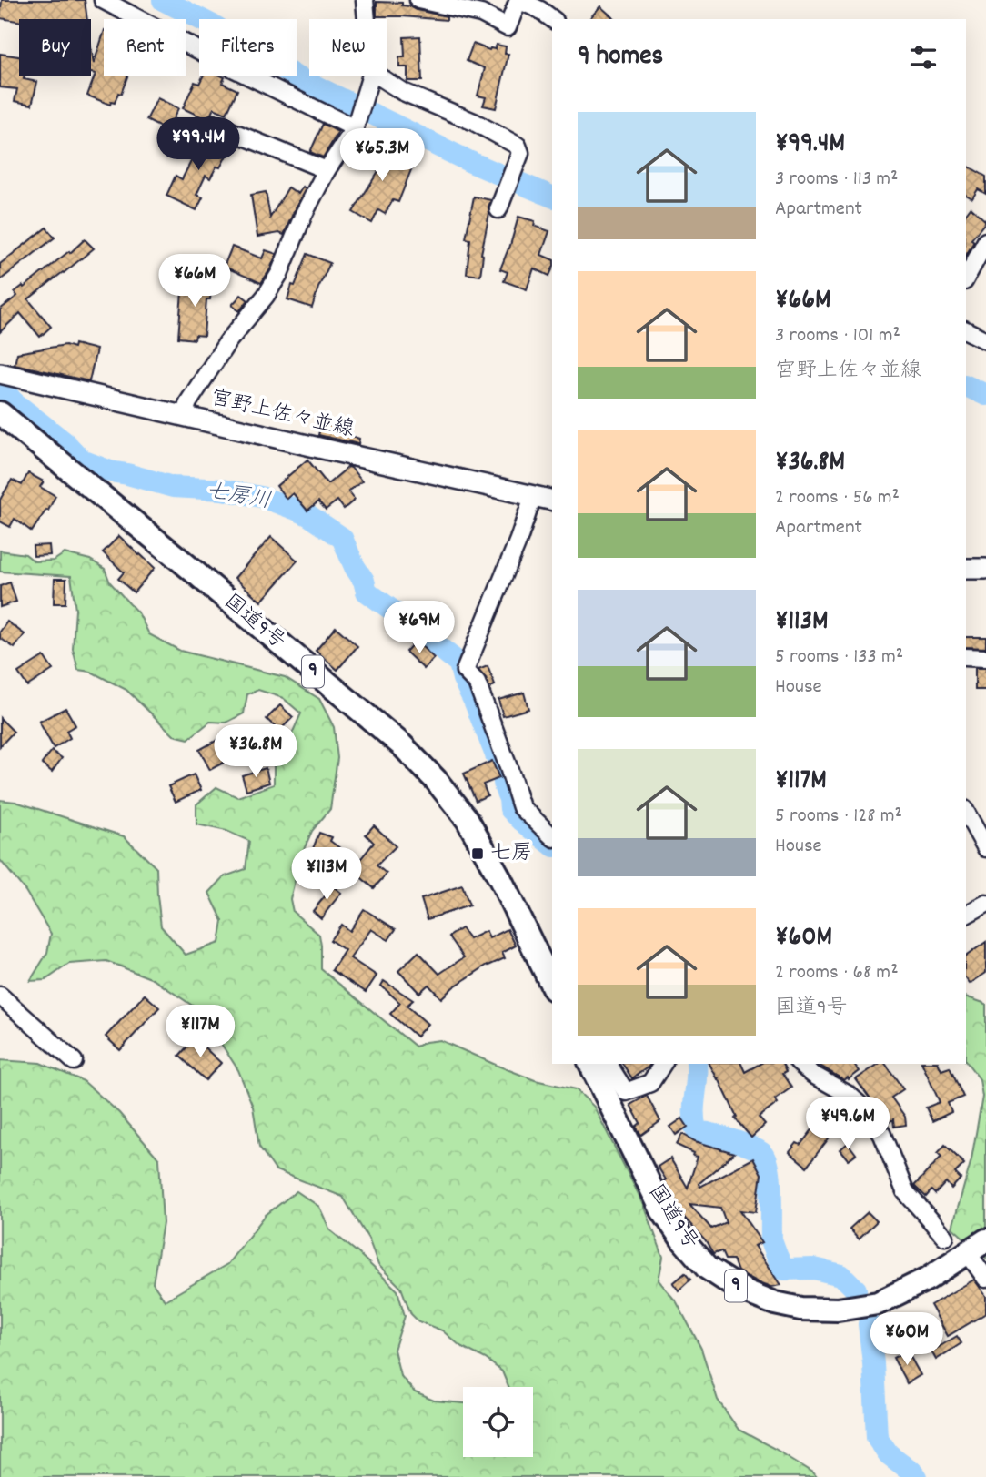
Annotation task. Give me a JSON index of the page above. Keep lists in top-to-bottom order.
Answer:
{
  "streets": {
    "highway": ["国道9号", "9"],
    "main road": ["宮野上佐々並線"]
  },
  "water": ["七房川"],
  "places": {
    "transit": ["七房"]
  },
  "page": {
    "chip": [
      "Buy",
      "Rent",
      "Filters",
      "New"
    ],
    "heading": "9 homes",
    "list": [
      {
        "name": "¥99.4M",
        "note": "3 rooms · 113 m² · Apartment"
      },
      {
        "name": "¥66M",
        "note": "3 rooms · 101 m² · 宮野上佐々並線"
      },
      {
        "name": "¥36.8M",
        "note": "2 rooms · 56 m² · Apartment"
      },
      {
        "name": "¥113M",
        "note": "5 rooms · 133 m² · House"
      },
      {
        "name": "¥117M",
        "note": "5 rooms · 128 m² · House"
      },
      {
        "name": "¥60M",
        "note": "2 rooms · 68 m² · 国道9号"
      }
    ],
    "price": [
      "¥99.4M",
      "¥65.3M",
      "¥66M",
      "¥69M",
      "¥36.8M",
      "¥113M",
      "¥117M",
      "¥49.6M",
      "¥60M"
    ]
  }
}
